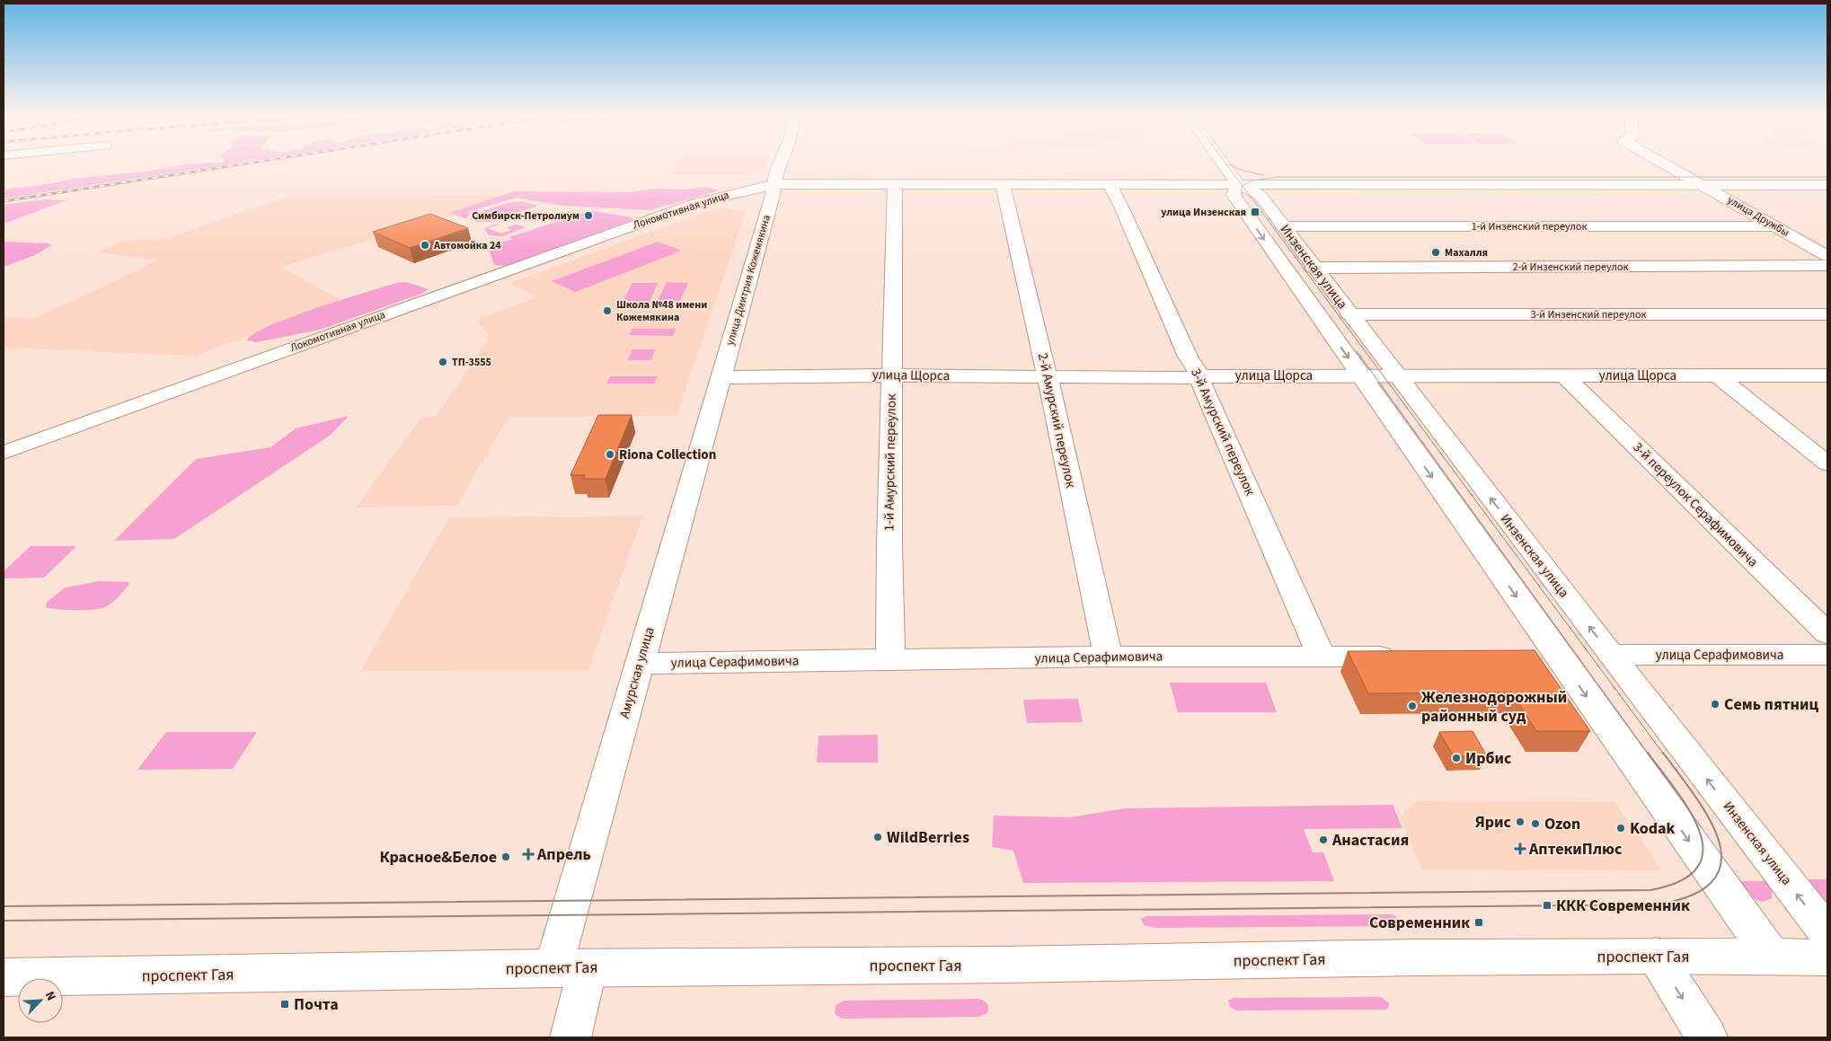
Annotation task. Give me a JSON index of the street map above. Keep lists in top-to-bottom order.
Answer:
{
  "streets": {
    "street": [
      "Локомотивная улица",
      "улица Дружбы",
      "1-й Инзенский переулок",
      "Инзенская улица",
      "2-й Инзенский переулок",
      "улица Дмитрия Кожемякина",
      "3-й Инзенский переулок",
      "улица Щорса",
      "2-й Амурский переулок",
      "3-й Амурский переулок",
      "1-й Амурский переулок",
      "3-й переулок Серафимовича",
      "улица Серафимовича",
      "Амурская улица",
      "проспект Гая"
    ]
  },
  "crossings": [
    ["Локомотивная улица", "улица Дружбы"],
    ["Локомотивная улица", "Инзенская улица"],
    ["Локомотивная улица", "улица Дмитрия Кожемякина"],
    ["Локомотивная улица", "2-й Амурский переулок"],
    ["Локомотивная улица", "3-й Амурский переулок"],
    ["Локомотивная улица", "1-й Амурский переулок"],
    ["улица Дружбы", "1-й Инзенский переулок"],
    ["1-й Инзенский переулок", "Инзенская улица"],
    ["Инзенская улица", "2-й Инзенский переулок"],
    ["Инзенская улица", "3-й Инзенский переулок"],
    ["Инзенская улица", "улица Щорса"],
    ["Инзенская улица", "улица Серафимовича"],
    ["Инзенская улица", "проспект Гая"],
    ["улица Дмитрия Кожемякина", "улица Щорса"],
    ["улица Дмитрия Кожемякина", "Амурская улица"],
    ["улица Щорса", "2-й Амурский переулок"],
    ["улица Щорса", "3-й Амурский переулок"],
    ["улица Щорса", "1-й Амурский переулок"],
    ["улица Щорса", "3-й переулок Серафимовича"],
    ["улица Щорса", "Амурская улица"],
    ["2-й Амурский переулок", "улица Серафимовича"],
    ["3-й Амурский переулок", "улица Серафимовича"],
    ["1-й Амурский переулок", "улица Серафимовича"],
    ["улица Серафимовича", "Амурская улица"],
    ["Амурская улица", "проспект Гая"]
  ],
  "places": {
    "transit": [
      "улица Инзенская",
      "ККК Современник",
      "Современник",
      "Почта"
    ],
    "other": [
      "Симбирск-Петролиум",
      "Автомойка 24",
      "Махалля",
      "Школа №48 имени Кожемякина",
      "ТП-3555",
      "Riona Collection",
      "Семь пятниц",
      "Железнодорожный районный суд",
      "Ирбис",
      "Ярис",
      "Ozon",
      "Kodak",
      "WildBerries",
      "Анастасия",
      "Красное&Белое"
    ],
    "health": ["АптекиПлюс", "Апрель"]
  },
  "north": "top right"
}
